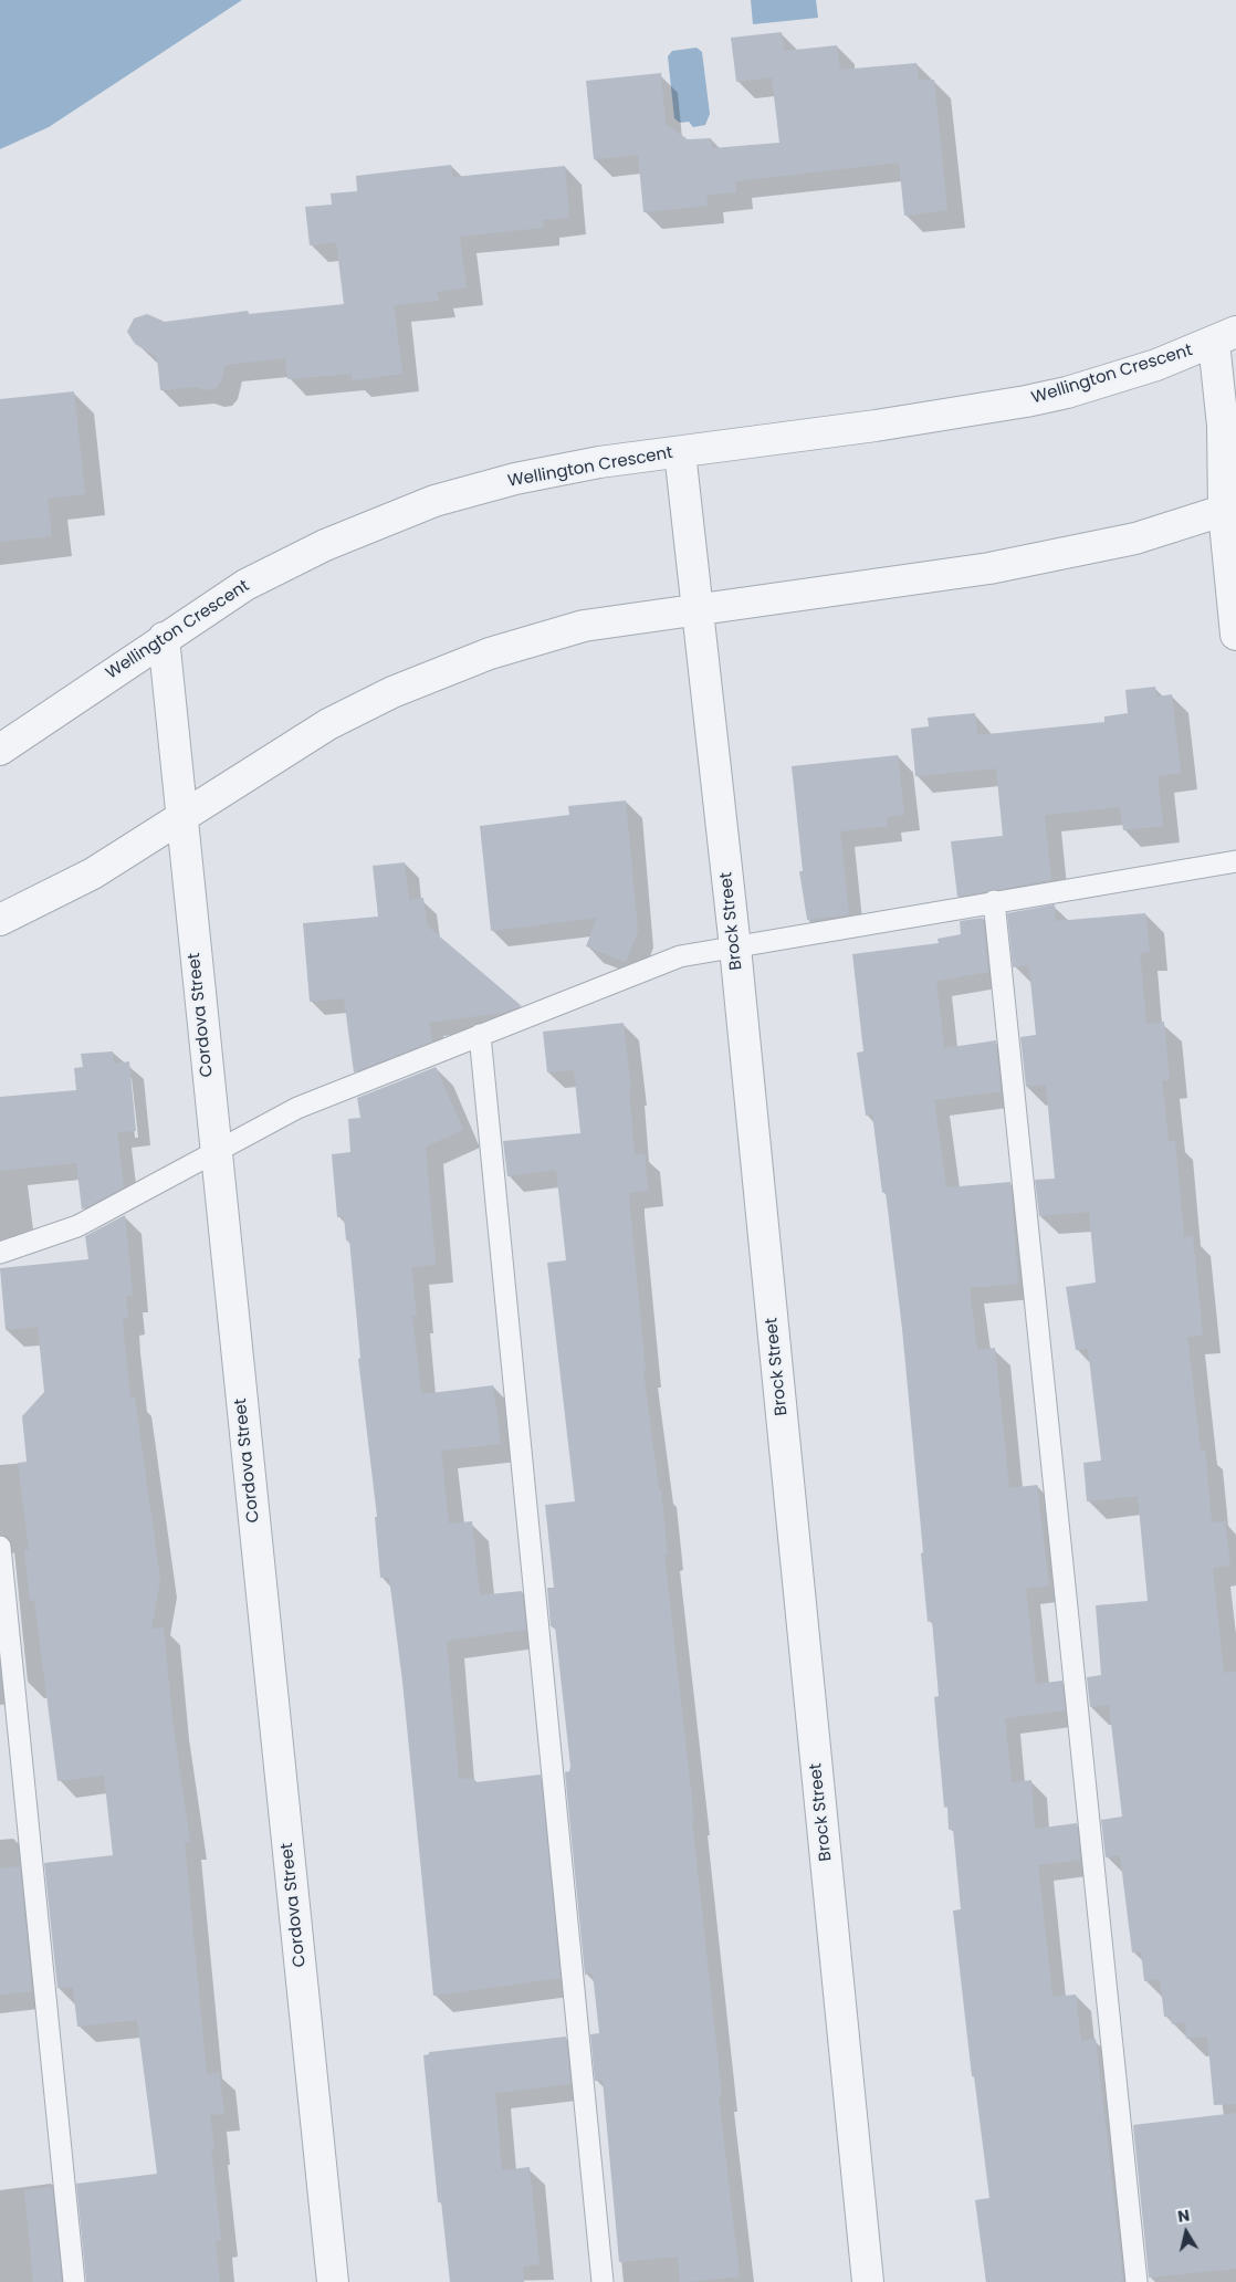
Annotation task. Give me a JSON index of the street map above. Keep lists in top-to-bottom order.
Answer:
{
  "streets": {
    "street": ["Wellington Crescent", "Brock Street", "Cordova Street"]
  },
  "crossings": [
    ["Wellington Crescent", "Brock Street"],
    ["Wellington Crescent", "Cordova Street"]
  ],
  "north": "top"
}
